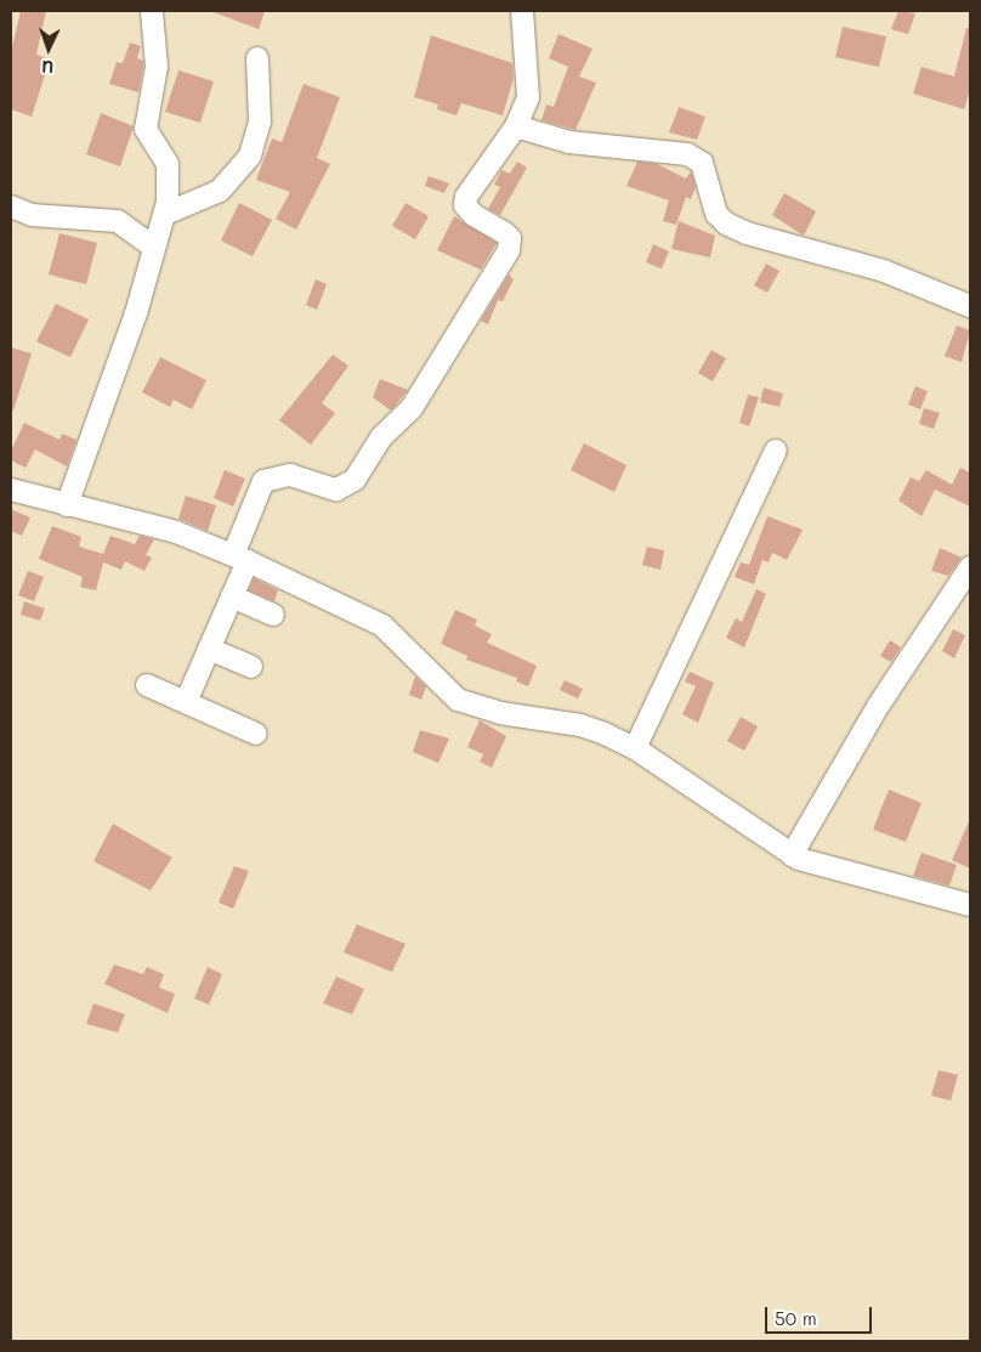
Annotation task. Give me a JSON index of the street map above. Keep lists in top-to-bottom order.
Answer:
{
  "scale_bar": "50 m",
  "north": "bottom"
}
